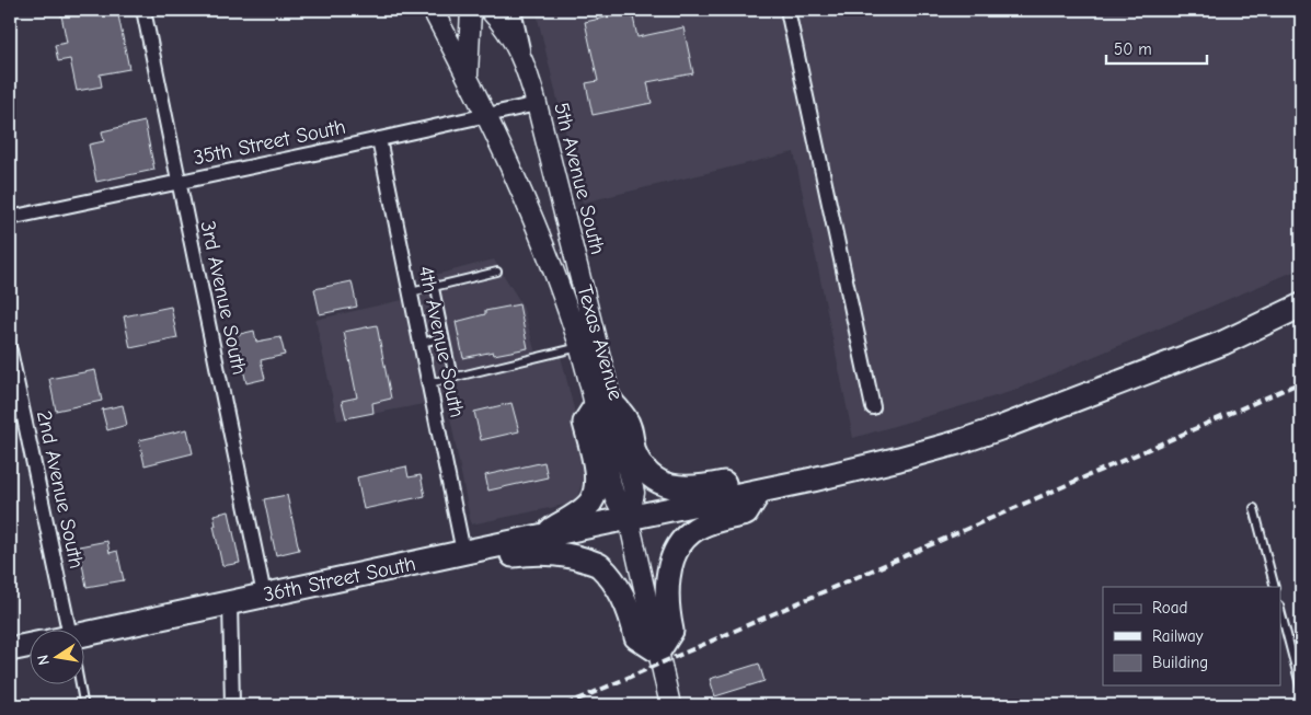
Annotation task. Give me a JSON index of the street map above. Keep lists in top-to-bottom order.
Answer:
{
  "streets": {
    "highway": ["36th Street South"],
    "main road": ["5th Avenue South", "Texas Avenue"],
    "street": [
      "35th Street South",
      "3rd Avenue South",
      "4th Avenue South",
      "2nd Avenue South"
    ]
  },
  "crossings": [
    ["35th Street South", "5th Avenue South"],
    ["35th Street South", "3rd Avenue South"],
    ["35th Street South", "4th Avenue South"],
    ["35th Street South", "Texas Avenue"],
    ["5th Avenue South", "Texas Avenue"],
    ["5th Avenue South", "36th Street South"],
    ["3rd Avenue South", "36th Street South"],
    ["4th Avenue South", "36th Street South"]
  ],
  "legend": ["Road", "Railway", "Building"],
  "scale_bar": "50 m",
  "north": "left"
}
